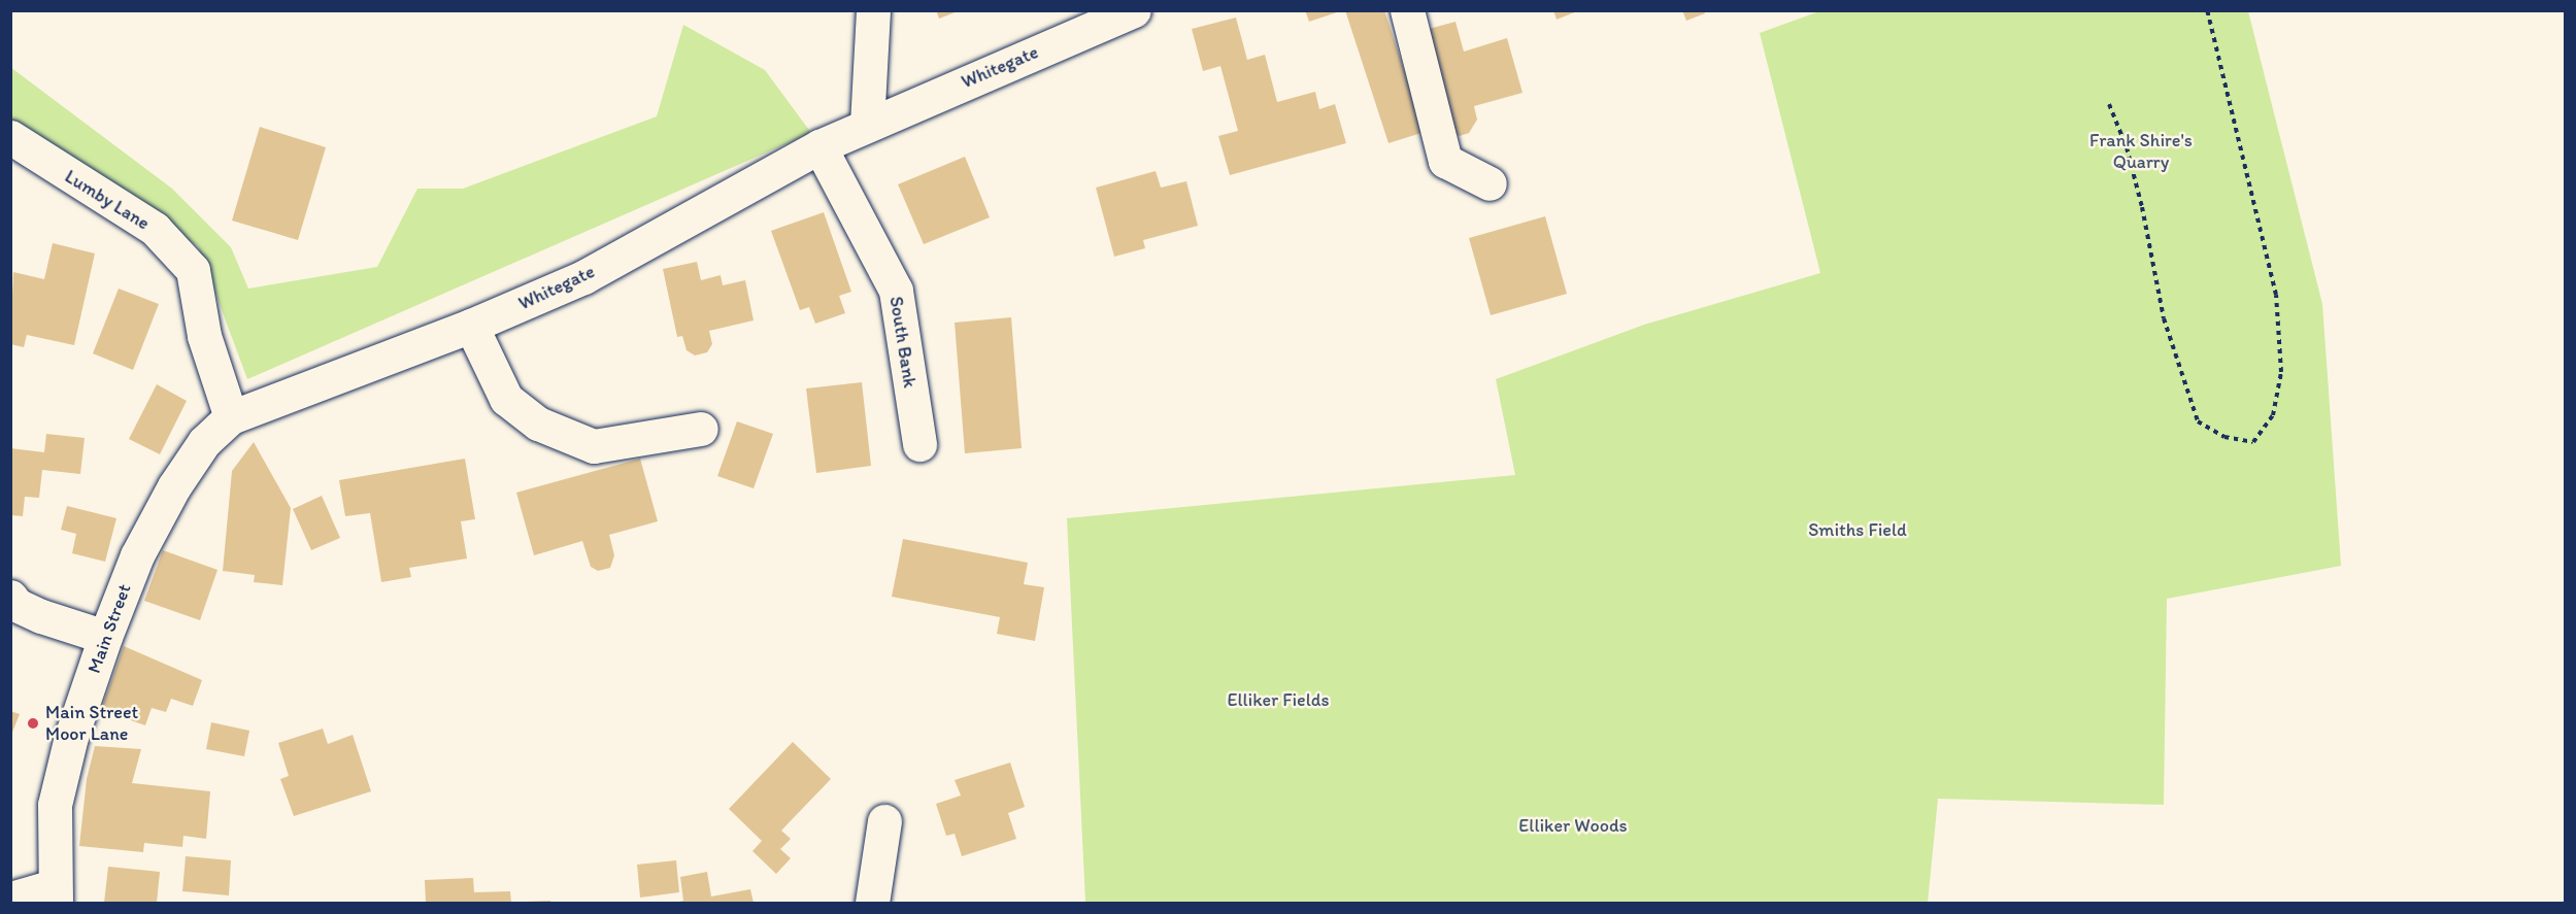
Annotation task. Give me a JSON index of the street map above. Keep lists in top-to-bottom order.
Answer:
{
  "streets": {
    "street": [
      "Whitegate",
      "Lumby Lane",
      "South Bank",
      "Main Street"
    ]
  },
  "crossings": [
    ["Whitegate", "Lumby Lane"],
    ["Whitegate", "South Bank"],
    ["Whitegate", "Main Street"],
    ["Lumby Lane", "Main Street"]
  ],
  "parks": [
    "Frank Shire's Quarry",
    "Smiths Field",
    "Elliker Fields",
    "Elliker Woods"
  ],
  "places": ["Main Street Moor Lane"]
}
